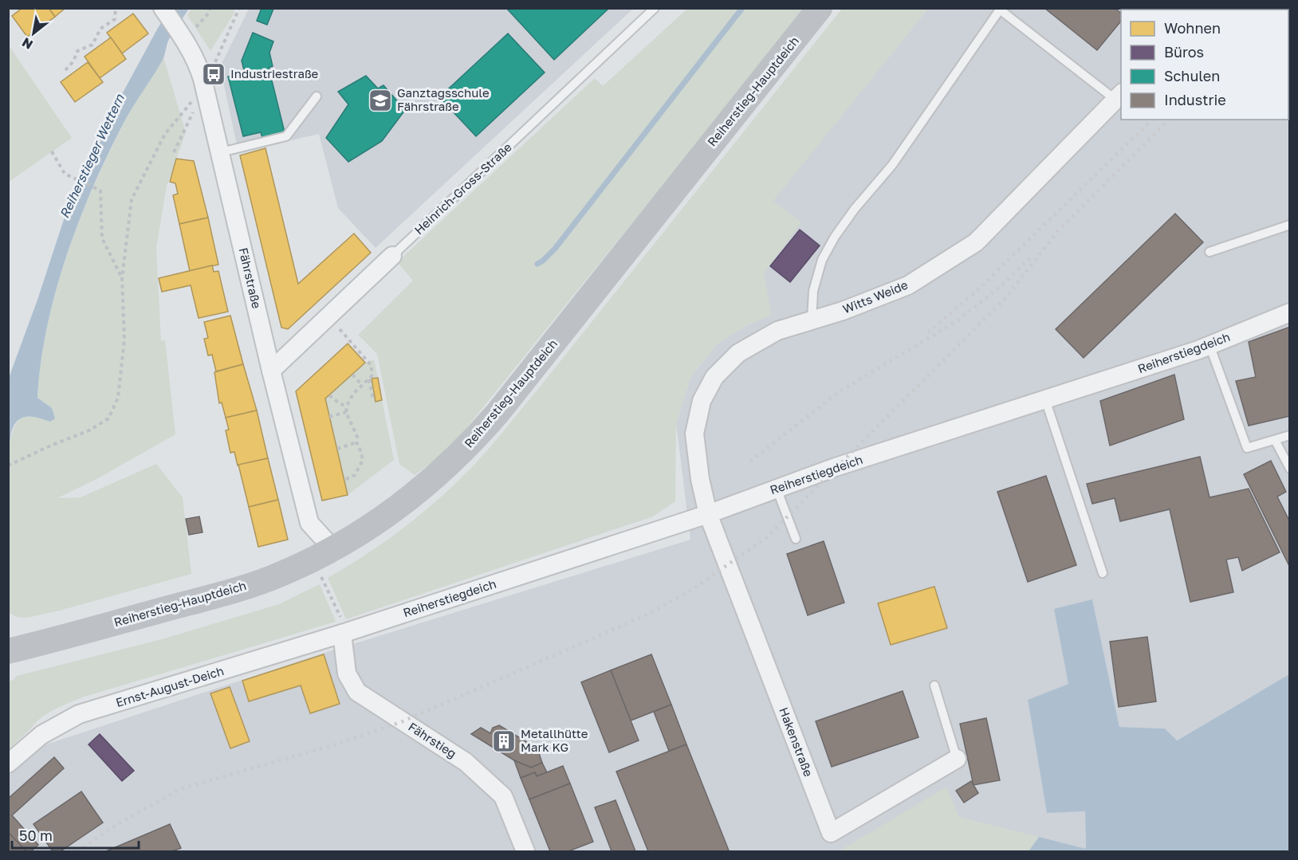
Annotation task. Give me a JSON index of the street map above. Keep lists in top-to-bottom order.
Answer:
{
  "streets": {
    "main road": ["Reiherstieg-Hauptdeich"],
    "street": [
      "Heinrich-Gross-Straße",
      "Fährstraße",
      "Witts Weide",
      "Reiherstiegdeich",
      "Ernst-August-Deich",
      "Fährstieg",
      "Hakenstraße"
    ]
  },
  "crossings": [
    ["Reiherstieg-Hauptdeich", "Fährstraße"],
    ["Heinrich-Gross-Straße", "Fährstraße"],
    ["Witts Weide", "Reiherstiegdeich"],
    ["Witts Weide", "Hakenstraße"],
    ["Reiherstiegdeich", "Ernst-August-Deich"],
    ["Reiherstiegdeich", "Fährstieg"],
    ["Reiherstiegdeich", "Hakenstraße"],
    ["Ernst-August-Deich", "Fährstieg"]
  ],
  "water": ["Reiherstieger Wettern"],
  "places": {
    "bus stop": ["Industriestraße"],
    "school or university": ["Ganztagsschule Fährstraße"],
    "building": ["Metallhütte Mark KG"]
  },
  "legend": [
    "Wohnen",
    "Büros",
    "Schulen",
    "Industrie"
  ],
  "scale_bar": "50 m",
  "north": "bottom left"
}
